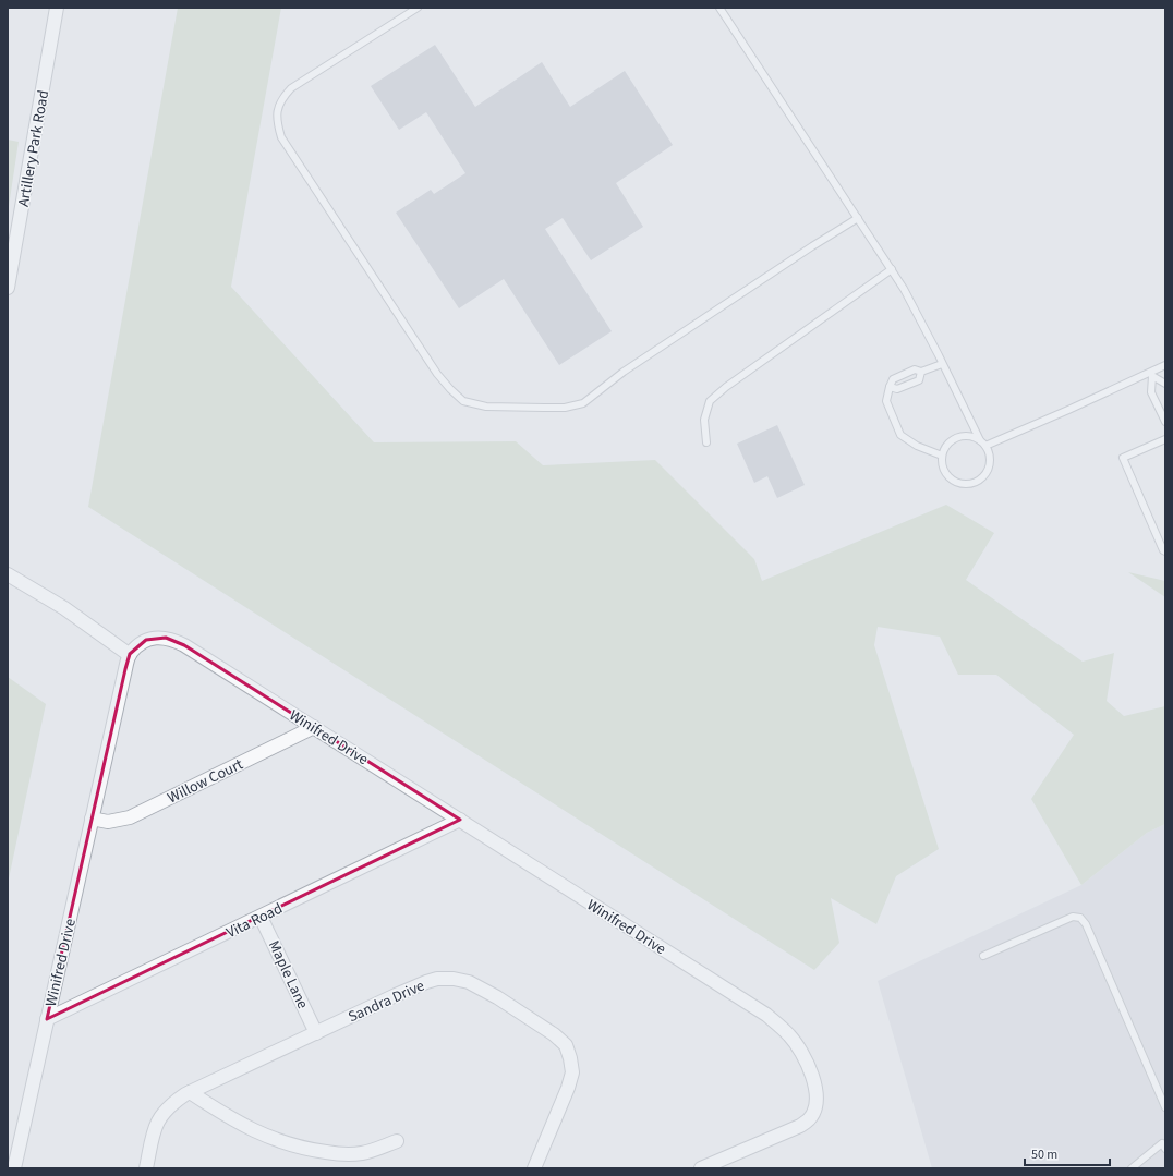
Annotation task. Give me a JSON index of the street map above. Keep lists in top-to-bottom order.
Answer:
{
  "streets": {
    "street": [
      "Artillery Park Road",
      "Winifred Drive",
      "Willow Court",
      "Vita Road",
      "Maple Lane",
      "Sandra Drive"
    ]
  },
  "crossings": [
    ["Winifred Drive", "Willow Court"],
    ["Winifred Drive", "Vita Road"],
    ["Vita Road", "Maple Lane"],
    ["Maple Lane", "Sandra Drive"]
  ],
  "scale_bar": "50 m"
}
